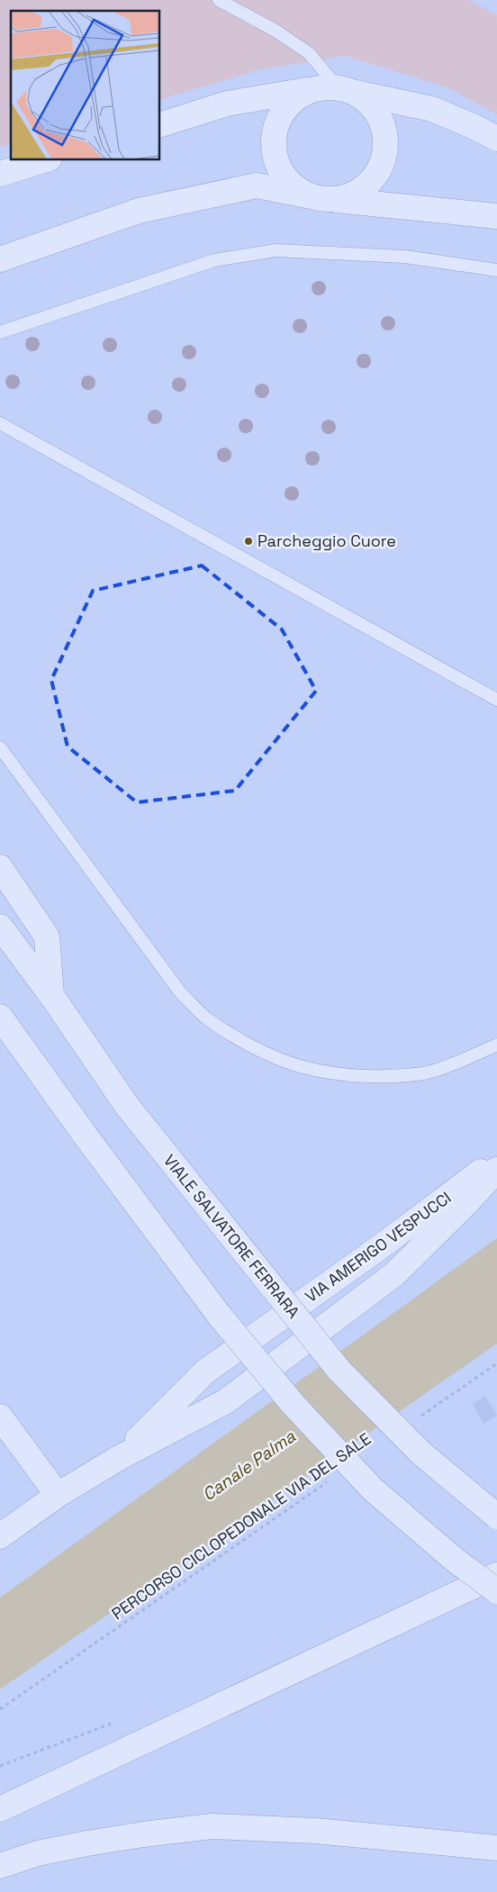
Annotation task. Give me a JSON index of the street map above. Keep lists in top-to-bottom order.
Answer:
{
  "streets": {
    "main road": ["VIALE SALVATORE FERRARA", "VIA AMERIGO VESPUCCI"],
    "path": ["PERCORSO CICLOPEDONALE VIA DEL SALE"]
  },
  "water": ["Canale Palma"],
  "places": ["Parcheggio Cuore"]
}
